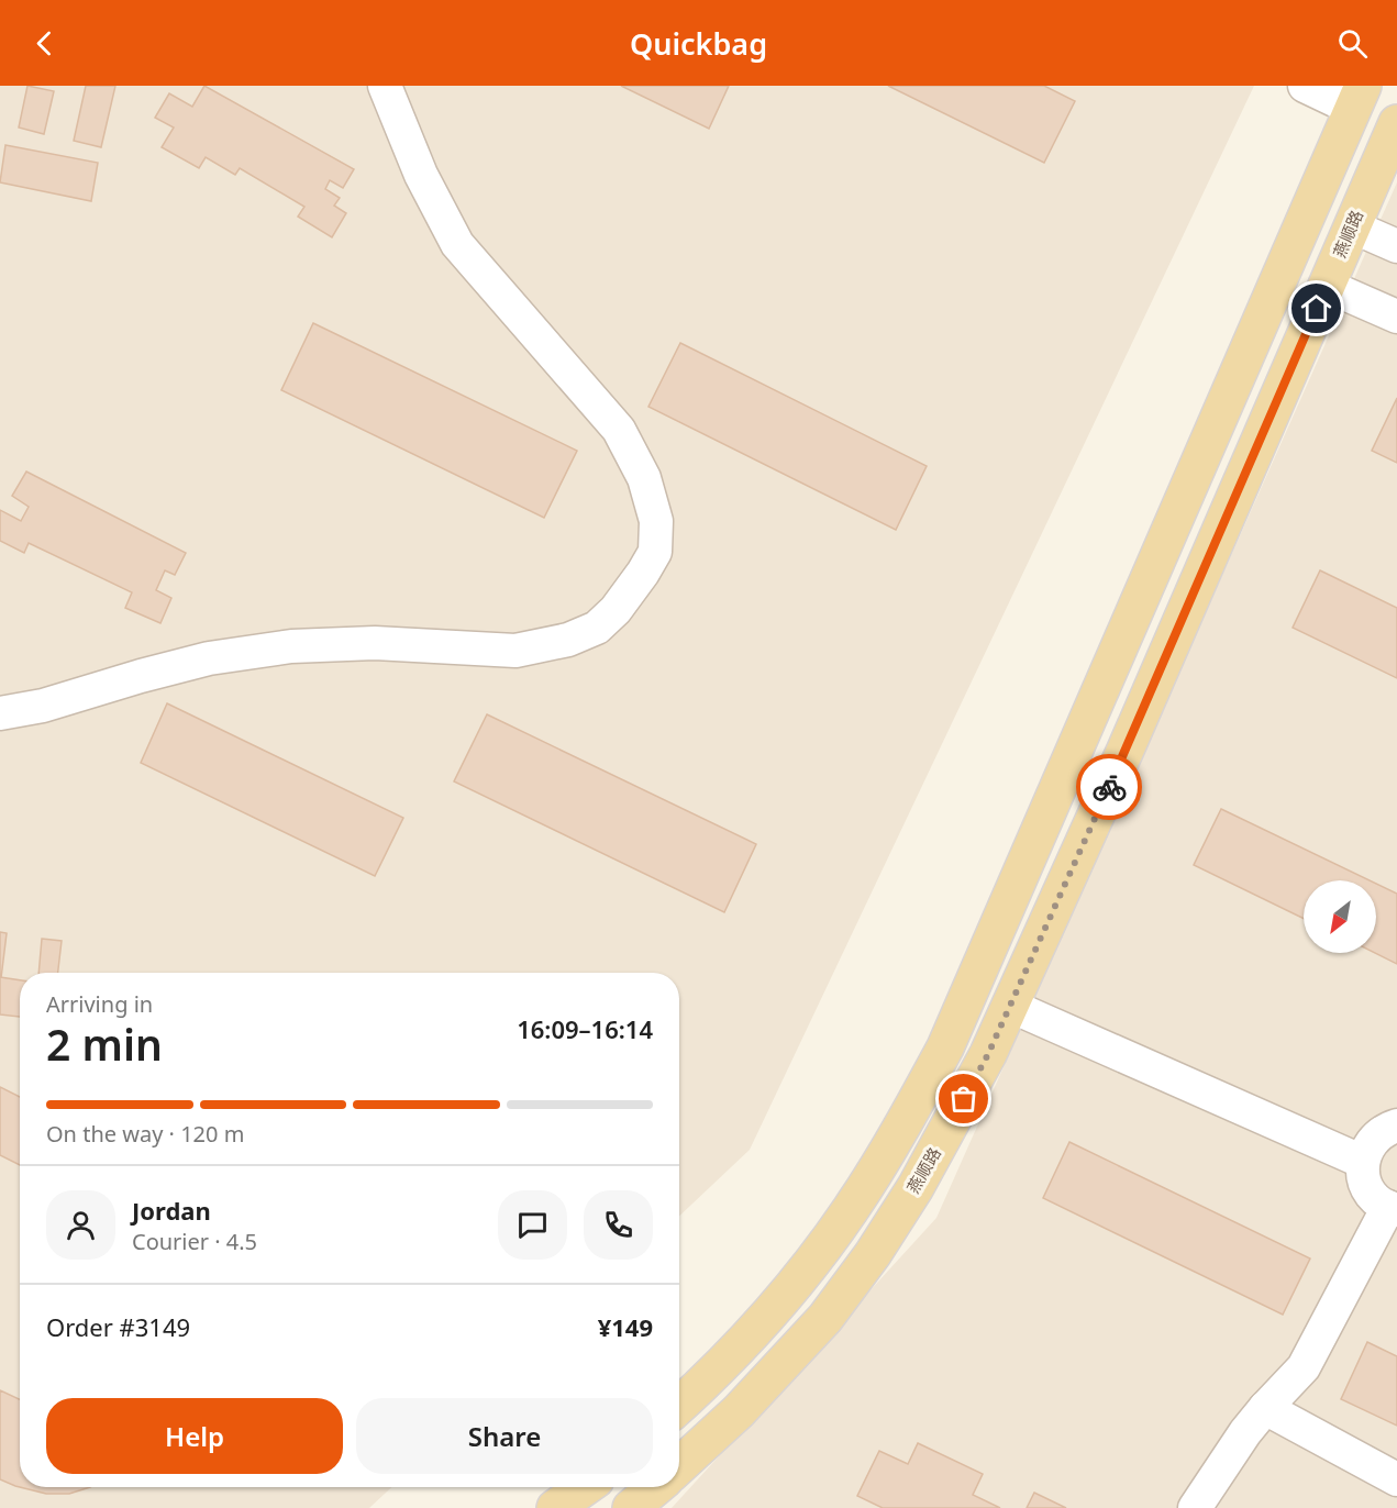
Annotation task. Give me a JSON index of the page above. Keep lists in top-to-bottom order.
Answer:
{
  "streets": {
    "main road": ["燕顺路"]
  },
  "north": "bottom left",
  "page": {
    "header": "Quickbag",
    "heading": ["2 min", "Arriving in", "16:09–16:14"],
    "panel": [
      "Jordan",
      "Courier · 4.5",
      "Order #3149",
      "¥149"
    ],
    "bar": "On the way · 120 m",
    "buttons": ["Help", "Share"]
  }
}
